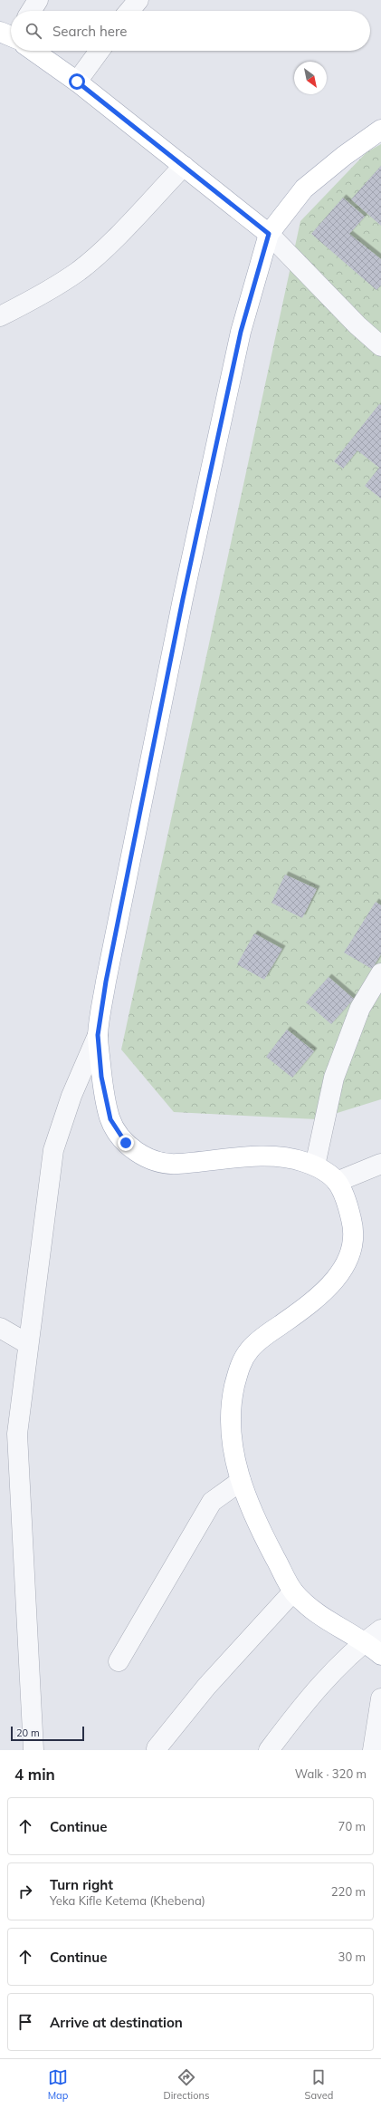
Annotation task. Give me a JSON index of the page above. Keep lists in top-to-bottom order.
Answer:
{
  "scale_bar": "20 m",
  "north": "bottom right",
  "page": {
    "search": "Search here",
    "scale": "20 m",
    "heading": ["4 min", "Walk · 320 m"],
    "list": [
      ["Continue", "70 m"],
      ["Turn right", "Yeka Kifle Ketema (Khebena)", "220 m"],
      ["Continue", "30 m"],
      "Arrive at destination"
    ],
    "nav": ["Map", "Directions", "Saved"]
  }
}
